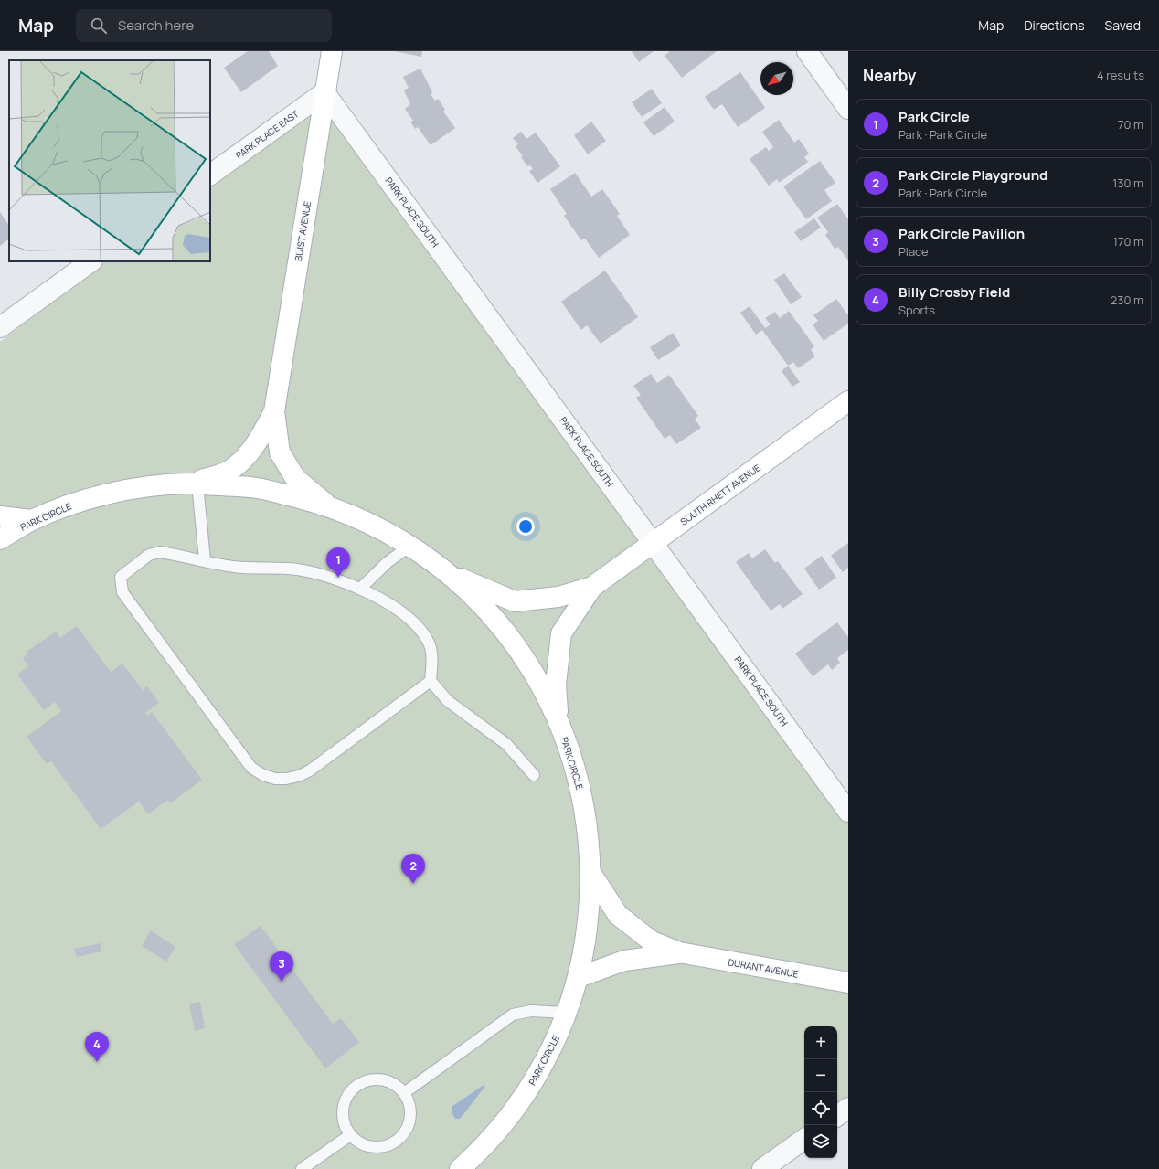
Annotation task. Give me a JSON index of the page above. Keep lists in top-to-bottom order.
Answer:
{
  "streets": {
    "street": [
      "PARK PLACE EAST",
      "PARK PLACE SOUTH",
      "BUIST AVENUE",
      "SOUTH RHETT AVENUE",
      "PARK CIRCLE",
      "DURANT AVENUE"
    ]
  },
  "crossings": [
    ["PARK PLACE EAST", "PARK PLACE SOUTH"],
    ["PARK PLACE EAST", "BUIST AVENUE"],
    ["PARK PLACE SOUTH", "BUIST AVENUE"],
    ["PARK PLACE SOUTH", "SOUTH RHETT AVENUE"],
    ["BUIST AVENUE", "PARK CIRCLE"],
    ["SOUTH RHETT AVENUE", "PARK CIRCLE"],
    ["PARK CIRCLE", "DURANT AVENUE"]
  ],
  "north": "bottom left",
  "page": {
    "header": "Map",
    "search": "Search here",
    "nav": ["Map", "Directions", "Saved"],
    "heading": ["Nearby", "4 results"],
    "list": [
      {
        "mark": "1",
        "name": "Park Circle",
        "note": "Park · Park Circle",
        "value": "70 m"
      },
      {
        "mark": "2",
        "name": "Park Circle Playground",
        "note": "Park · Park Circle",
        "value": "130 m"
      },
      {
        "mark": "3",
        "name": "Park Circle Pavilion",
        "note": "Place",
        "value": "170 m"
      },
      {
        "mark": "4",
        "name": "Billy Crosby Field",
        "note": "Sports",
        "value": "230 m"
      }
    ],
    "pins": [
      "1",
      "2",
      "3",
      "4"
    ],
    "map_buttons": ["+", "−"]
  }
}
